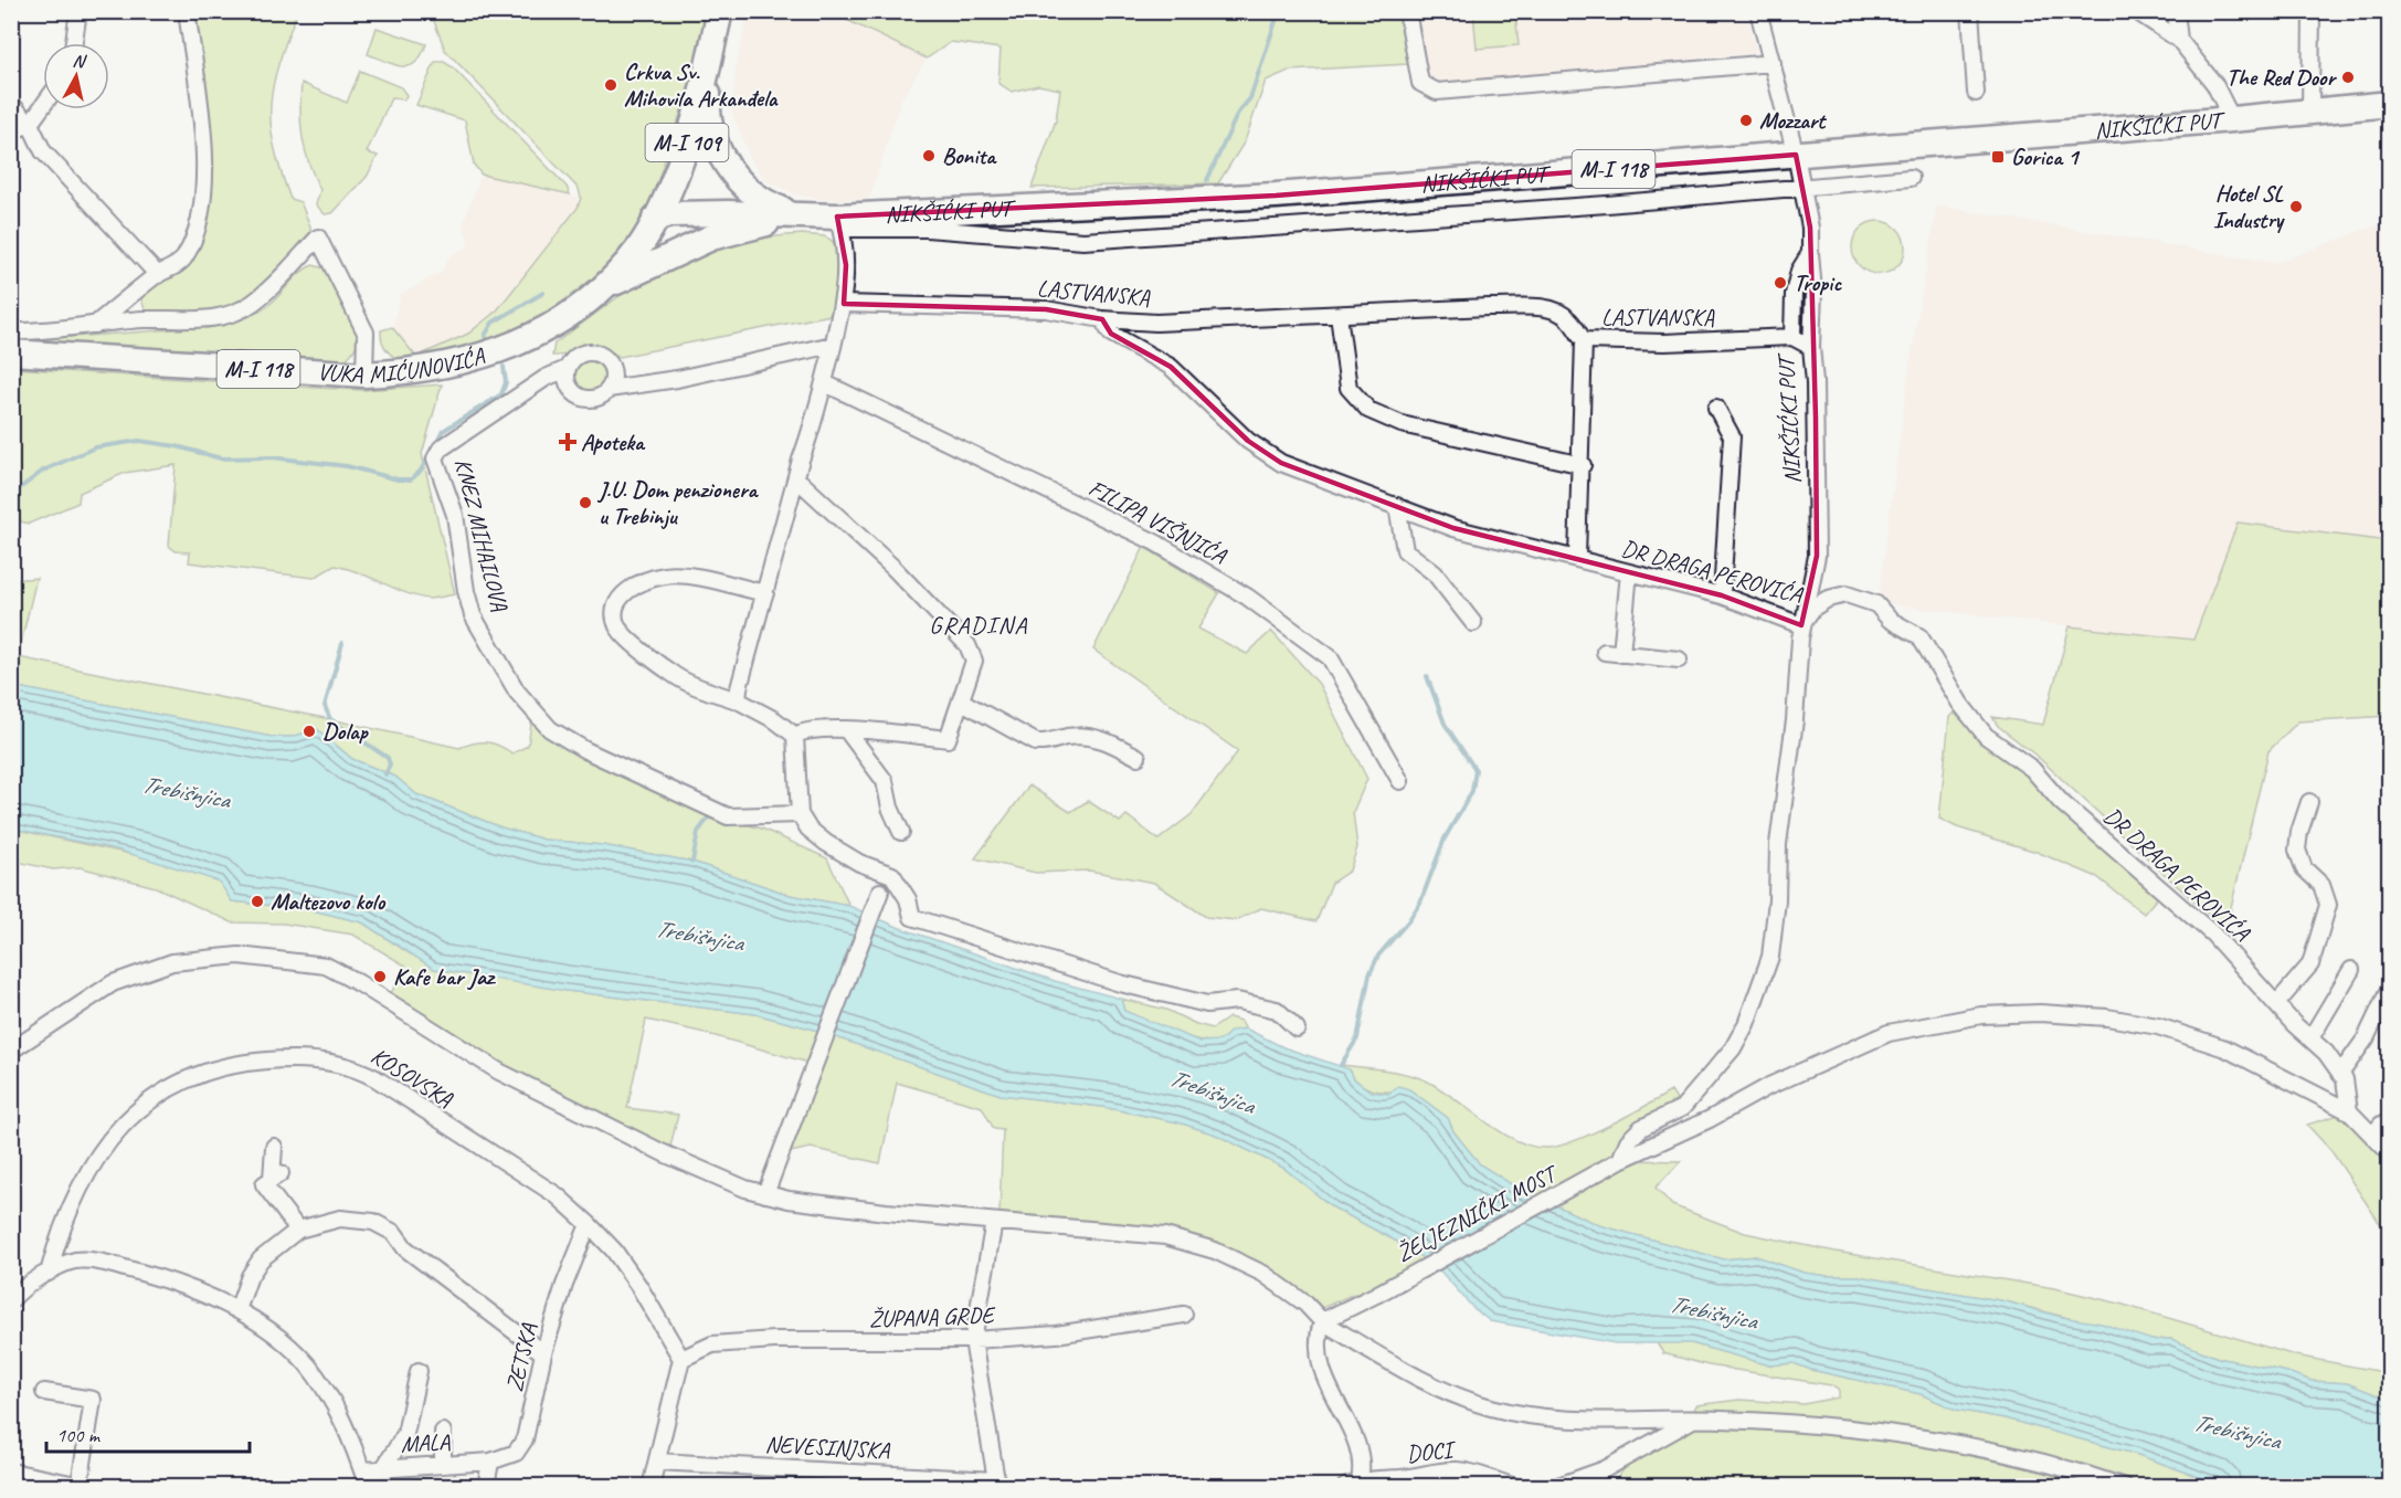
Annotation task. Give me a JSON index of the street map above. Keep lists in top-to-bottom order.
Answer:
{
  "streets": {
    "main road": [
      "NIKŠIĆKI PUT",
      "M-I 109",
      "M-I 118",
      "VUKA MIĆUNOVIĆA"
    ],
    "street": [
      "LASTVANSKA",
      "FILIPA VIŠNJIĆA",
      "KNEZ MIHAILOVA",
      "DR DRAGA PEROVIĆA",
      "KOSOVSKA",
      "ŽELJEZNIČKI MOST",
      "ŽUPANA GRDE",
      "ZETSKA",
      "MALA",
      "NEVESINJSKA",
      "DOCI"
    ]
  },
  "crossings": [
    ["NIKŠIĆKI PUT", "M-I 109"],
    ["NIKŠIĆKI PUT", "M-I 118"],
    ["NIKŠIĆKI PUT", "LASTVANSKA"],
    ["NIKŠIĆKI PUT", "VUKA MIĆUNOVIĆA"],
    ["NIKŠIĆKI PUT", "DR DRAGA PEROVIĆA"],
    ["NIKŠIĆKI PUT", "ŽELJEZNIČKI MOST"],
    ["M-I 109", "VUKA MIĆUNOVIĆA"],
    ["M-I 118", "VUKA MIĆUNOVIĆA"],
    ["LASTVANSKA", "DR DRAGA PEROVIĆA"],
    ["DR DRAGA PEROVIĆA", "ŽELJEZNIČKI MOST"],
    ["KOSOVSKA", "ŽUPANA GRDE"],
    ["KOSOVSKA", "ZETSKA"],
    ["ZETSKA", "MALA"]
  ],
  "districts": ["GRADINA"],
  "water": ["Trebišnjica"],
  "places": {
    "other": [
      "The Red Door",
      "Crkva Sv. Mihovila Arkanđela",
      "Mozzart",
      "Bonita",
      "Hotel SL Industry",
      "Tropic",
      "J.U. Dom penzionera u Trebinju",
      "Dolap",
      "Maltezovo kolo",
      "Kafe bar Jaz"
    ],
    "transit": ["Gorica 1"],
    "health": ["Apoteka"]
  },
  "scale_bar": "100 m",
  "north": "top"
}
